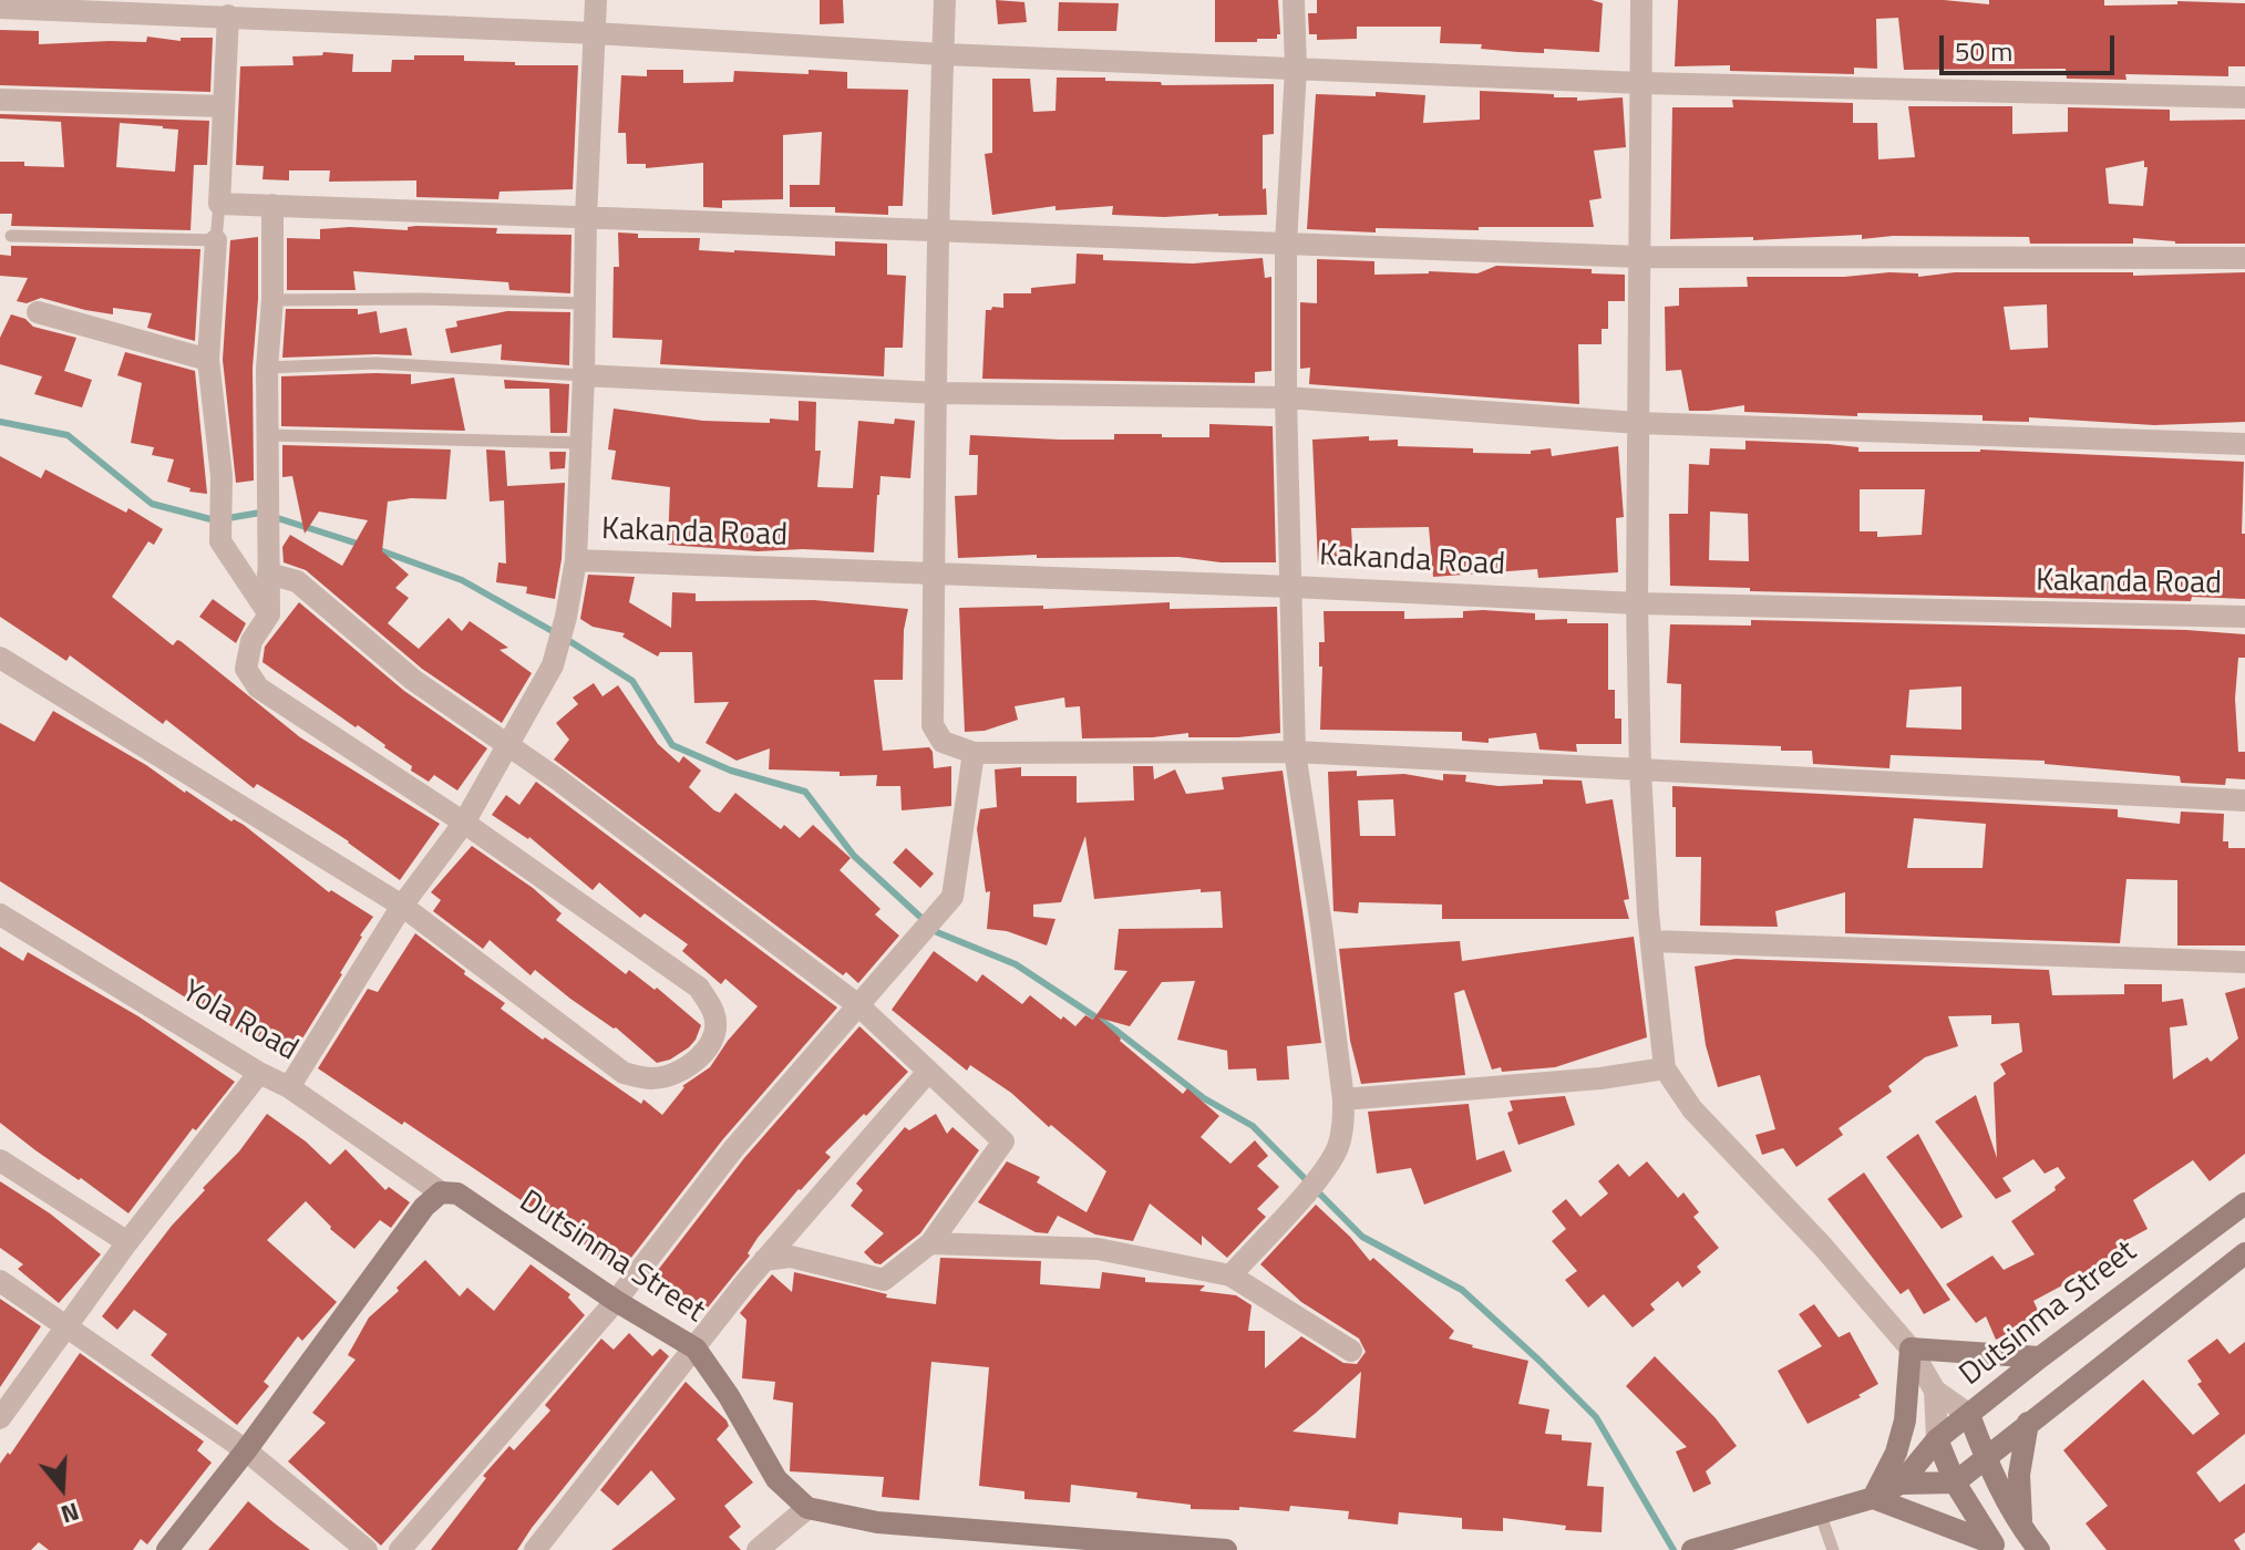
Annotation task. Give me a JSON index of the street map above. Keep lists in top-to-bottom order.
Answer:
{
  "streets": {
    "street": ["Kakanda Road", "Yola Road", "Dutsinma Street"]
  },
  "crossings": [
    ["Yola Road", "Dutsinma Street"]
  ],
  "scale_bar": "50 m",
  "north": "bottom"
}
